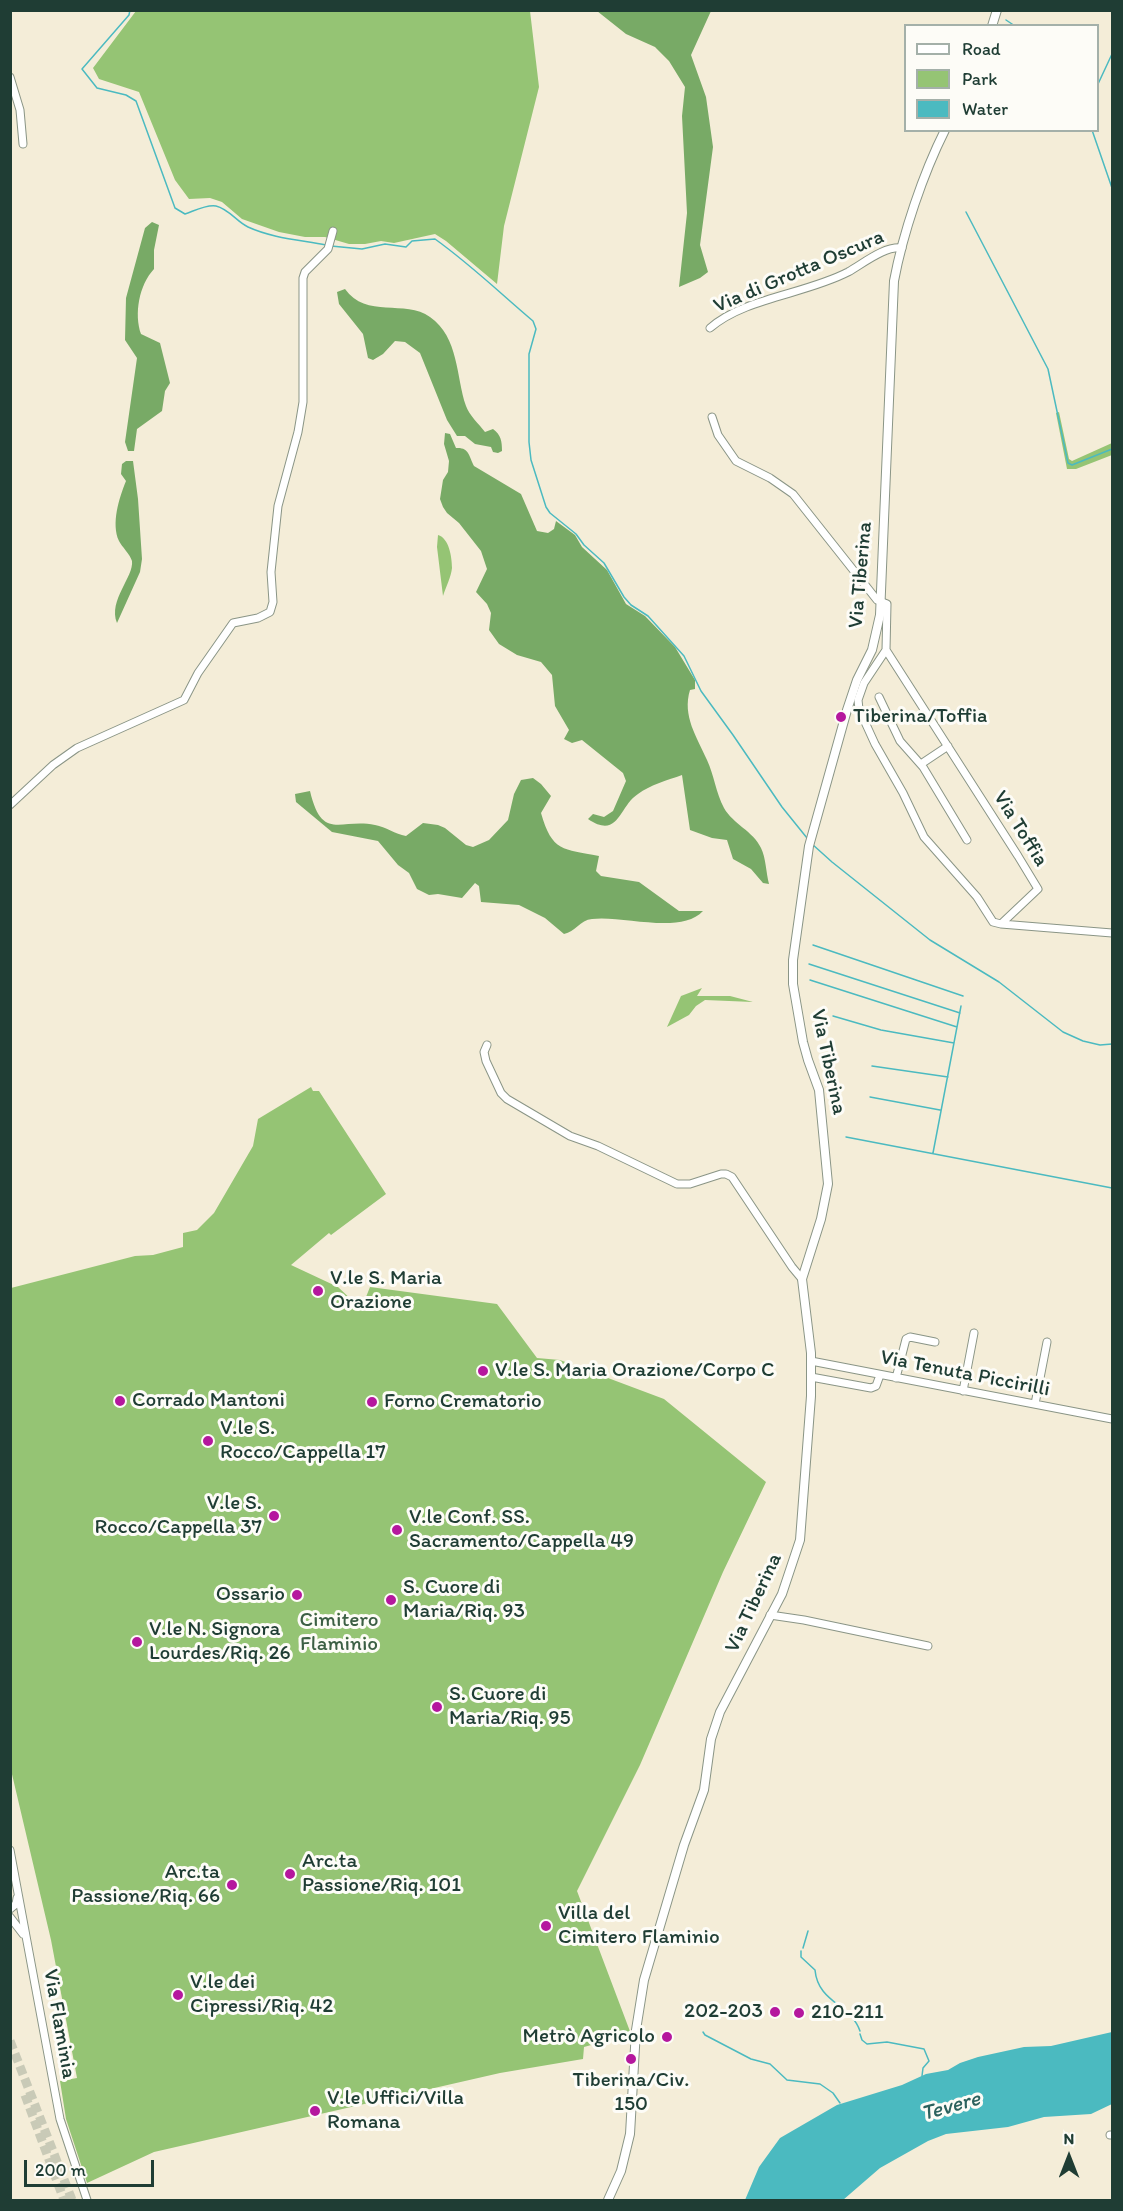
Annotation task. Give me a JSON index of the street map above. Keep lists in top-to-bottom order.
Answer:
{
  "streets": {
    "main road": ["Via Tiberina"],
    "street": [
      "Via di Grotta Oscura",
      "Via Toffia",
      "Via Tenuta Piccirilli",
      "Via Flaminia"
    ]
  },
  "crossings": [
    ["Via di Grotta Oscura", "Via Tiberina"],
    ["Via Tiberina", "Via Tenuta Piccirilli"]
  ],
  "water": ["Tevere"],
  "parks": ["Cimitero Flaminio"],
  "places": [
    "Tiberina/Toffia",
    "V.le S. Maria Orazione",
    "V.le S. Maria Orazione/Corpo C",
    "Corrado Mantoni",
    "Forno Crematorio",
    "V.le S. Rocco/Cappella 17",
    "V.le S. Rocco/Cappella 37",
    "V.le Conf. SS. Sacramento/Cappella 49",
    "Ossario",
    "S. Cuore di Maria/Riq. 93",
    "V.le N. Signora Lourdes/Riq. 26",
    "S. Cuore di Maria/Riq. 95",
    "Arc.ta Passione/Riq. 101",
    "Arc.ta Passione/Riq. 66",
    "Villa del Cimitero Flaminio",
    "V.le dei Cipressi/Riq. 42",
    "202-203",
    "210-211",
    "Metrò Agricolo",
    "Tiberina/Civ. 150",
    "V.le Uffici/Villa Romana"
  ],
  "legend": ["Road", "Park", "Water"],
  "scale_bar": "200 m",
  "north": "top"
}
